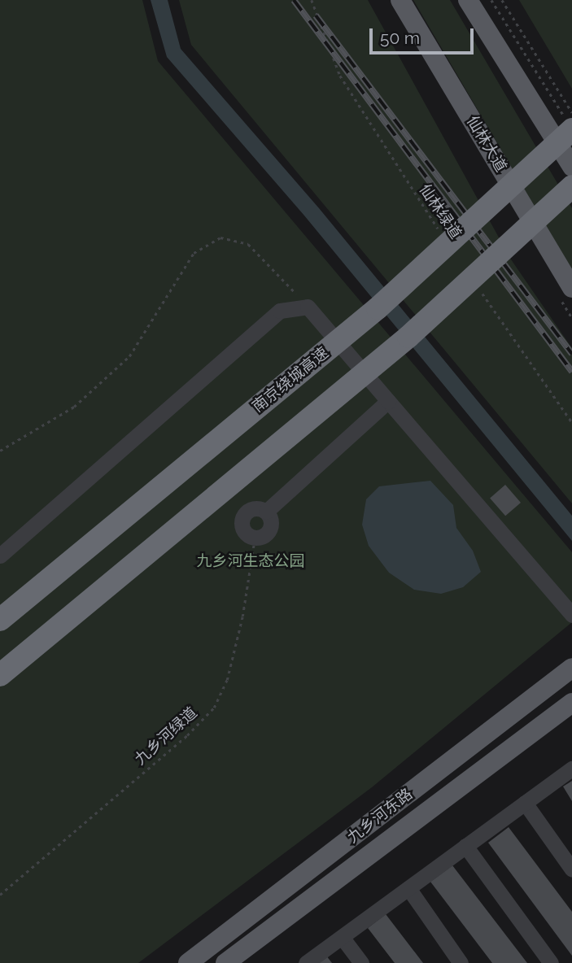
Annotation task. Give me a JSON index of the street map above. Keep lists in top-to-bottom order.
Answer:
{
  "streets": {
    "highway": ["南京绕城高速"],
    "main road": ["仙林大道", "九乡河东路"],
    "path": ["仙林绿道", "九乡河绿道"]
  },
  "parks": ["九乡河生态公园"],
  "scale_bar": "50 m"
}
